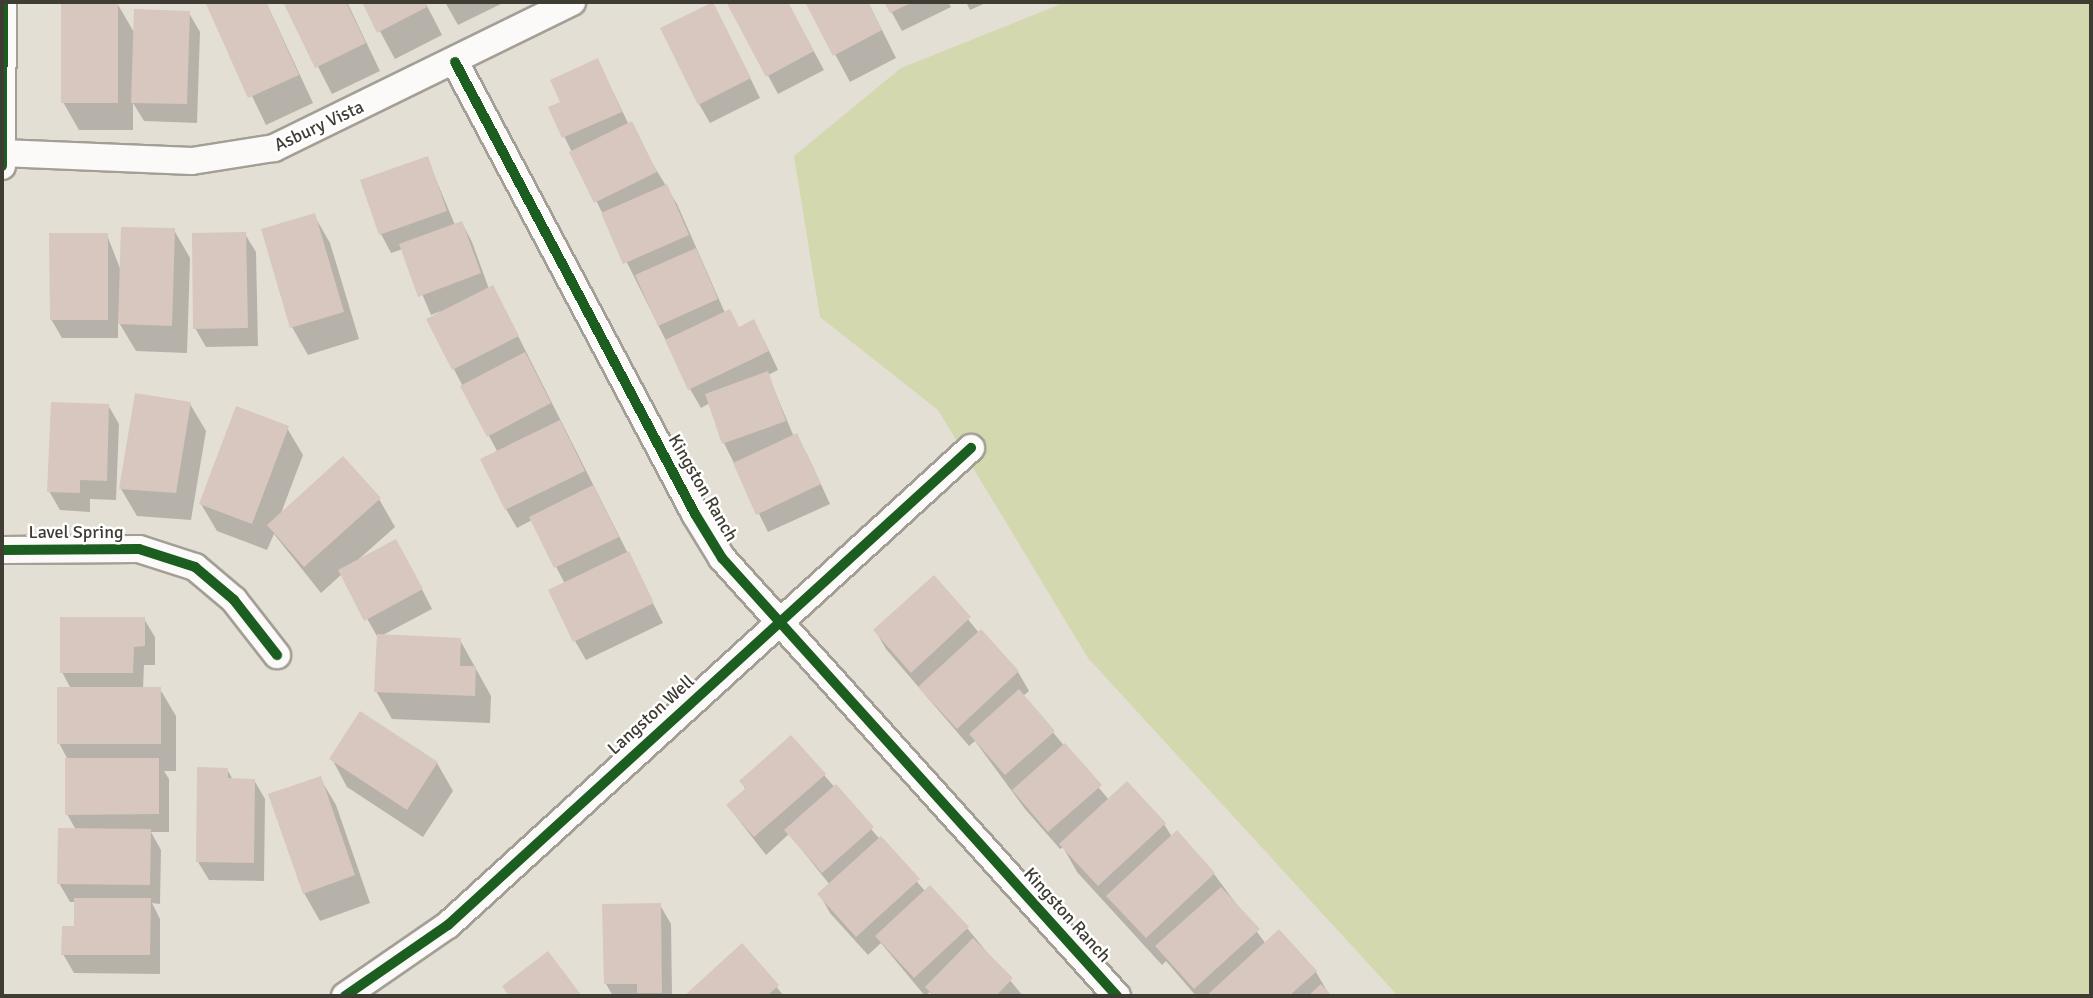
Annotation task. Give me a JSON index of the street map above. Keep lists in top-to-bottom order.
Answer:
{
  "streets": {
    "street": [
      "Asbury Vista",
      "Kingston Ranch",
      "Lavel Spring",
      "Langston Well"
    ]
  },
  "crossings": [
    ["Asbury Vista", "Kingston Ranch"],
    ["Kingston Ranch", "Langston Well"]
  ]
}
